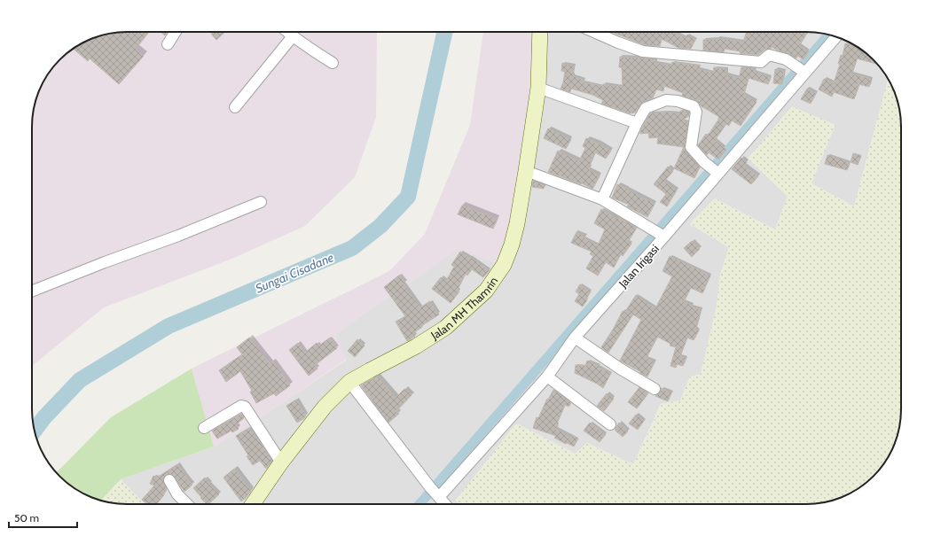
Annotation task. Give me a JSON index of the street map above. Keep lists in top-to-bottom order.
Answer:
{
  "streets": {
    "street": ["Jalan Irigasi", "Jalan MH Thamrin"]
  },
  "water": ["Sungai Cisadane"],
  "scale_bar": "50 m"
}
